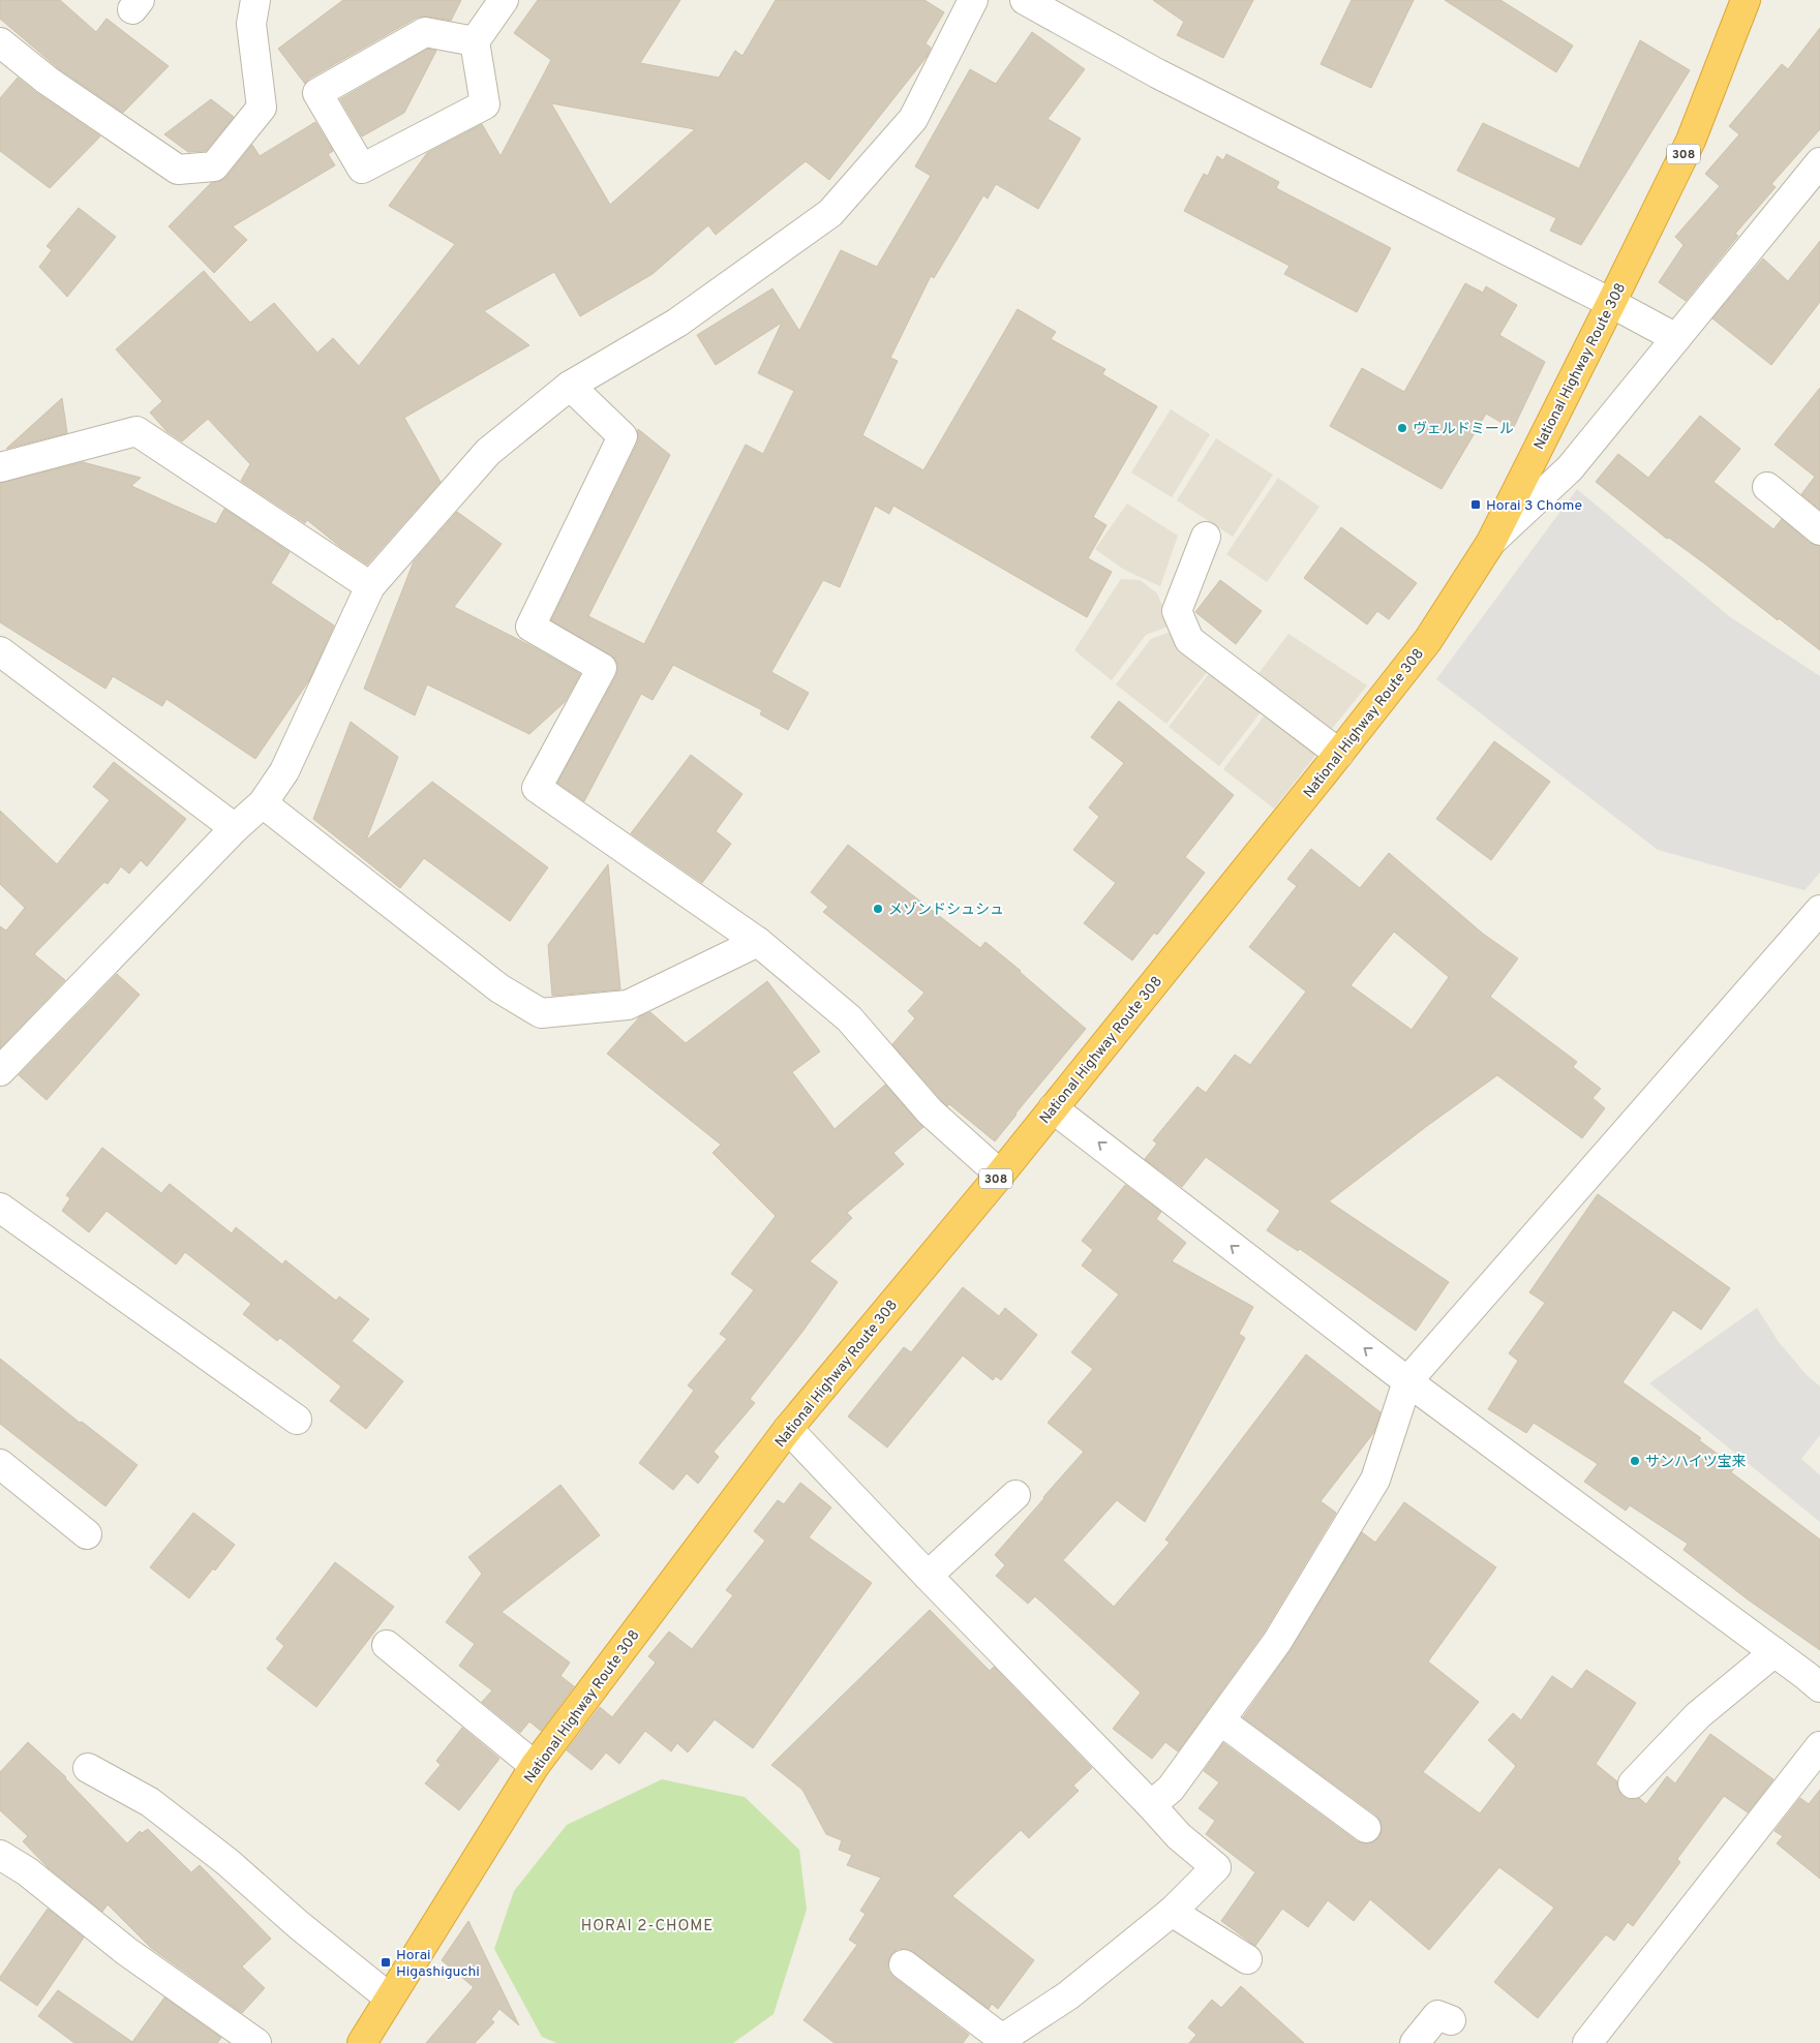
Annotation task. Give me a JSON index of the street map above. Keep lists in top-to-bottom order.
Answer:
{
  "streets": {
    "highway": ["308", "National Highway Route 308"]
  },
  "districts": ["HORAI 2-CHOME"],
  "places": {
    "other": ["ヴェルドミール", "メゾンドシュシュ", "サンハイツ宝来"],
    "transit": ["Horai 3 Chome", "Horai Higashiguchi"]
  }
}
